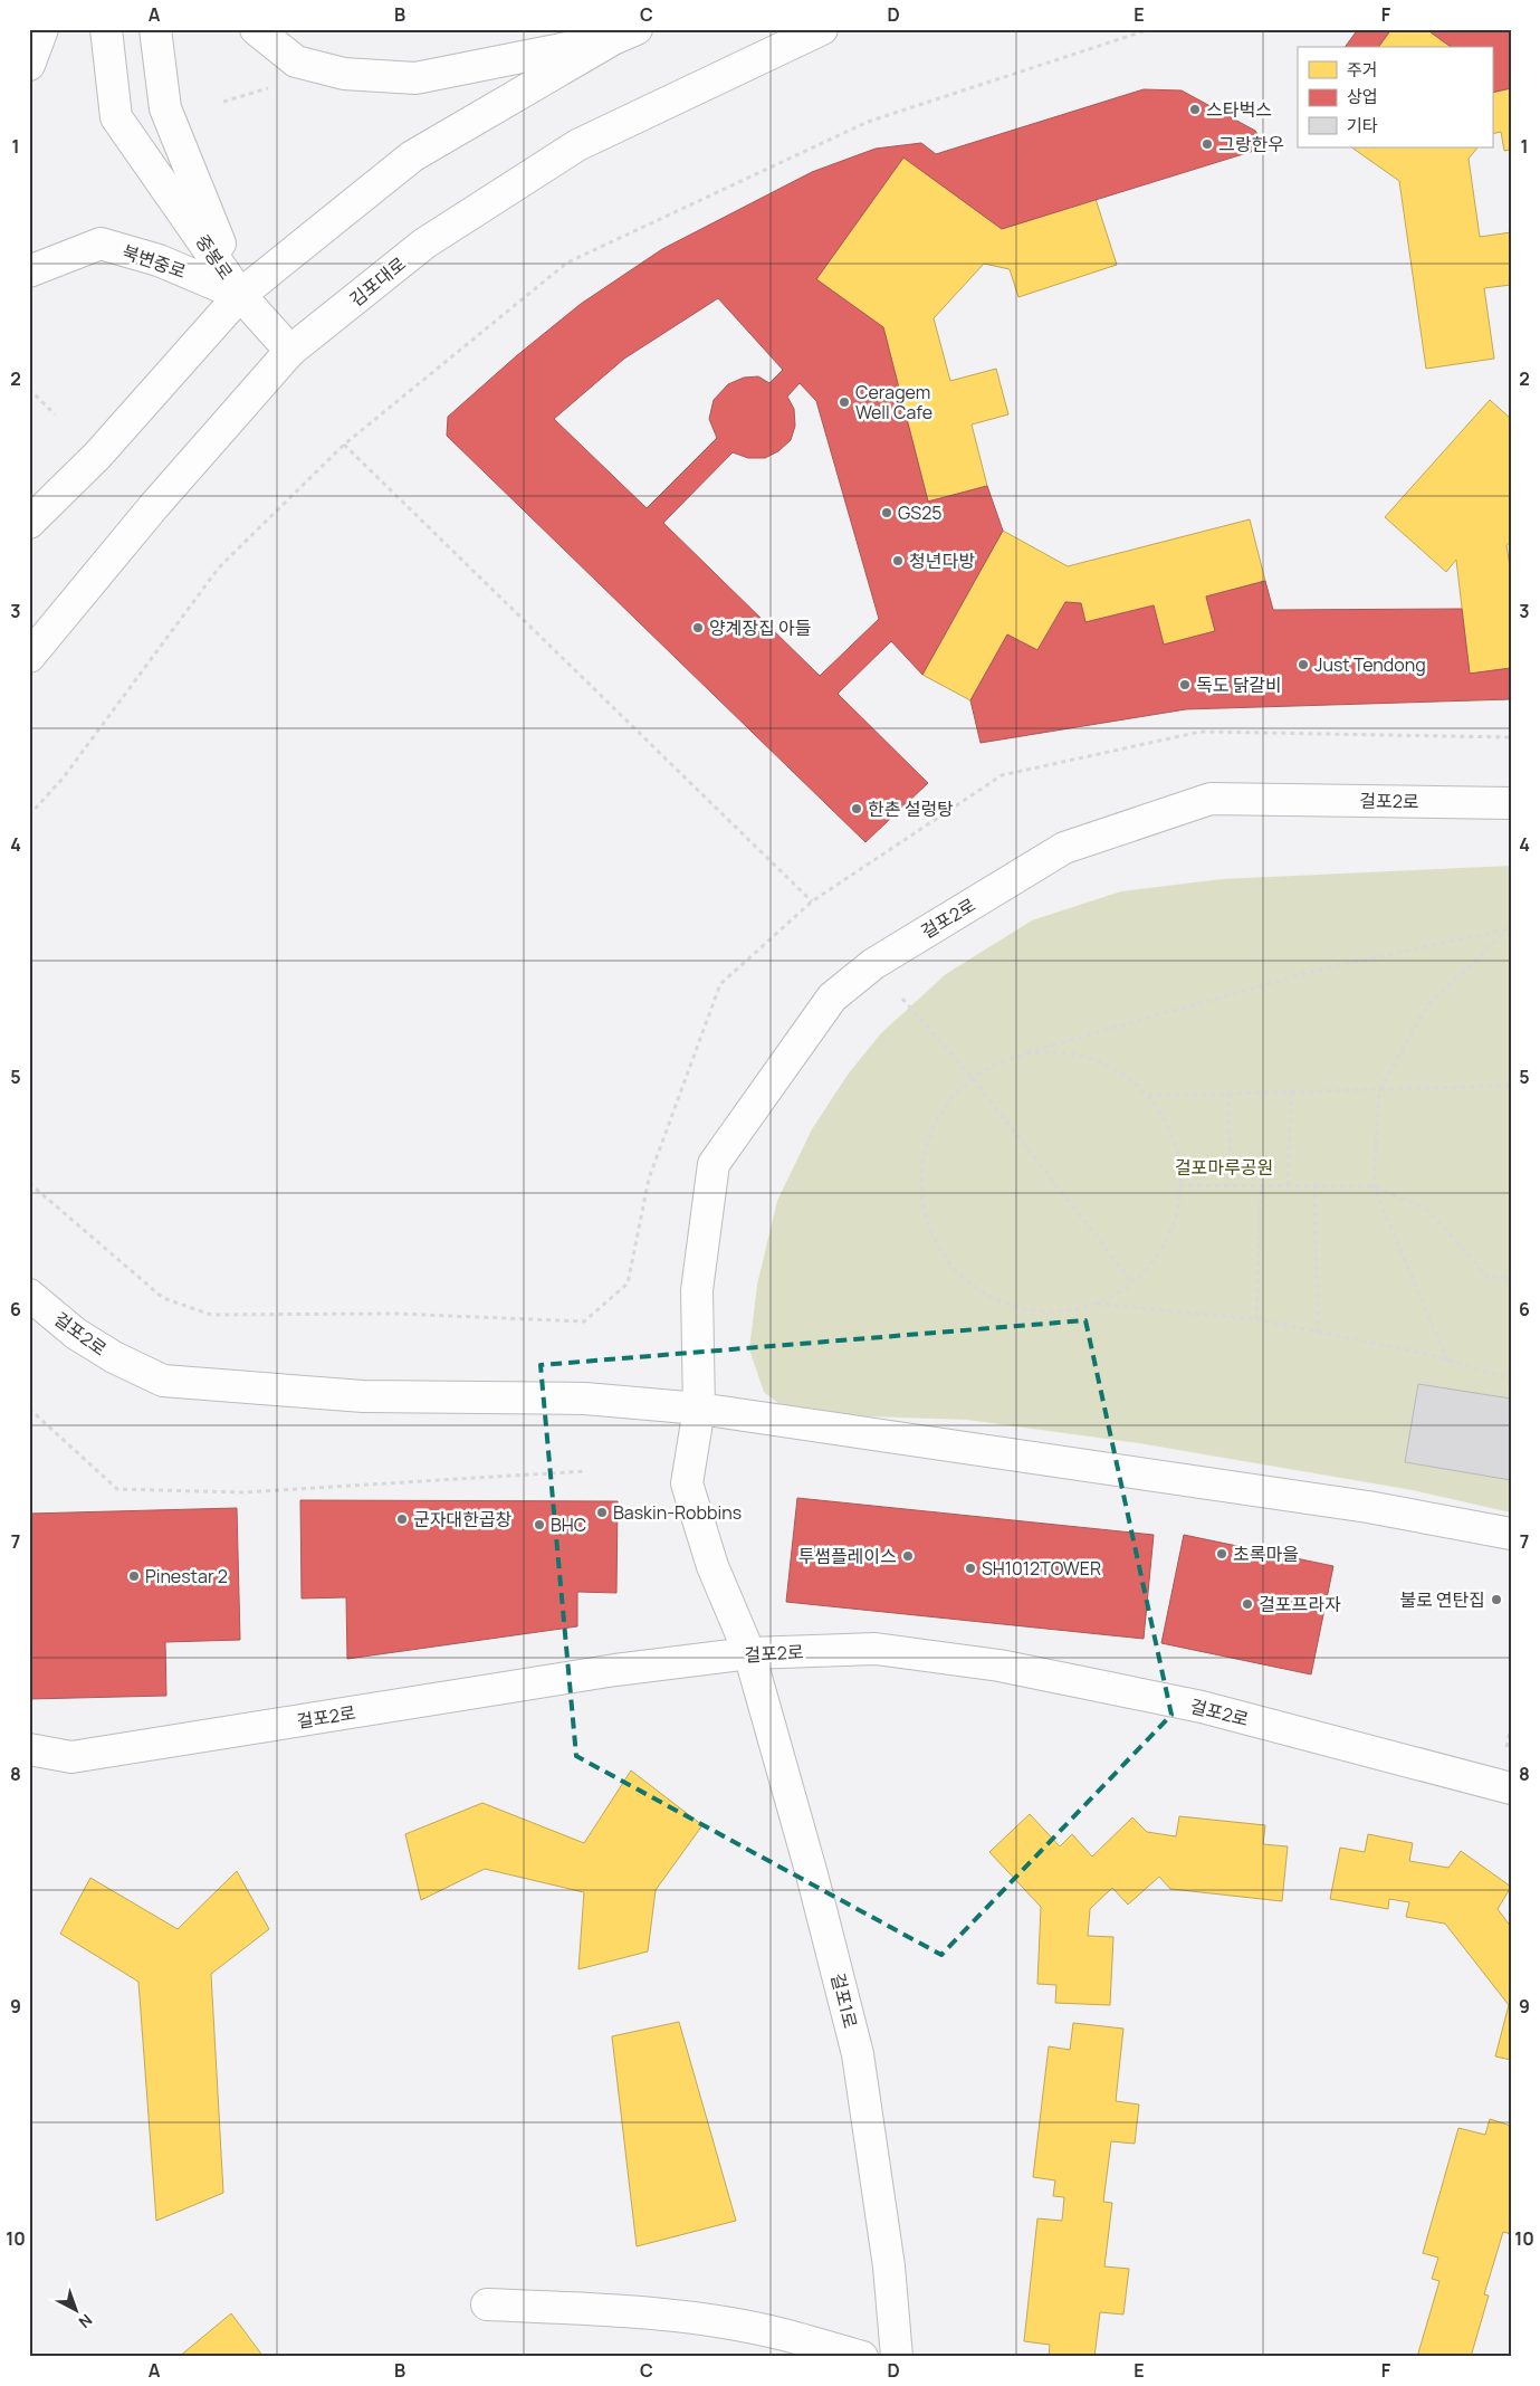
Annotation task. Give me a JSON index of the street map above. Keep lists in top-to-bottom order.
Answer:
{
  "streets": {
    "street": [
      "중봉로",
      "북변중로",
      "김포대로",
      "걸포2로",
      "걸포1로"
    ]
  },
  "crossings": [
    ["중봉로", "북변중로"],
    ["북변중로", "김포대로"],
    ["걸포2로", "걸포1로"]
  ],
  "parks": ["걸포마루공원"],
  "places": [
    "스타벅스",
    "그랑한우",
    "Ceragem Well Cafe",
    "GS25",
    "청년다방",
    "양계장집 아들",
    "Just Tendong",
    "독도 닭갈비",
    "한촌 설렁탕",
    "Baskin-Robbins",
    "군자대한곱창",
    "BHC",
    "초록마을",
    "투썸플레이스",
    "SH1012TOWER",
    "Pinestar 2",
    "불로 연탄집",
    "걸포프라자"
  ],
  "legend": ["주거", "상업", "기타"],
  "north": "bottom right",
  "grid": {
    "columns": [
      "A",
      "B",
      "C",
      "D",
      "E",
      "F"
    ],
    "rows": [
      "1",
      "2",
      "3",
      "4",
      "5",
      "6",
      "7",
      "8",
      "9",
      "10"
    ]
  }
}
